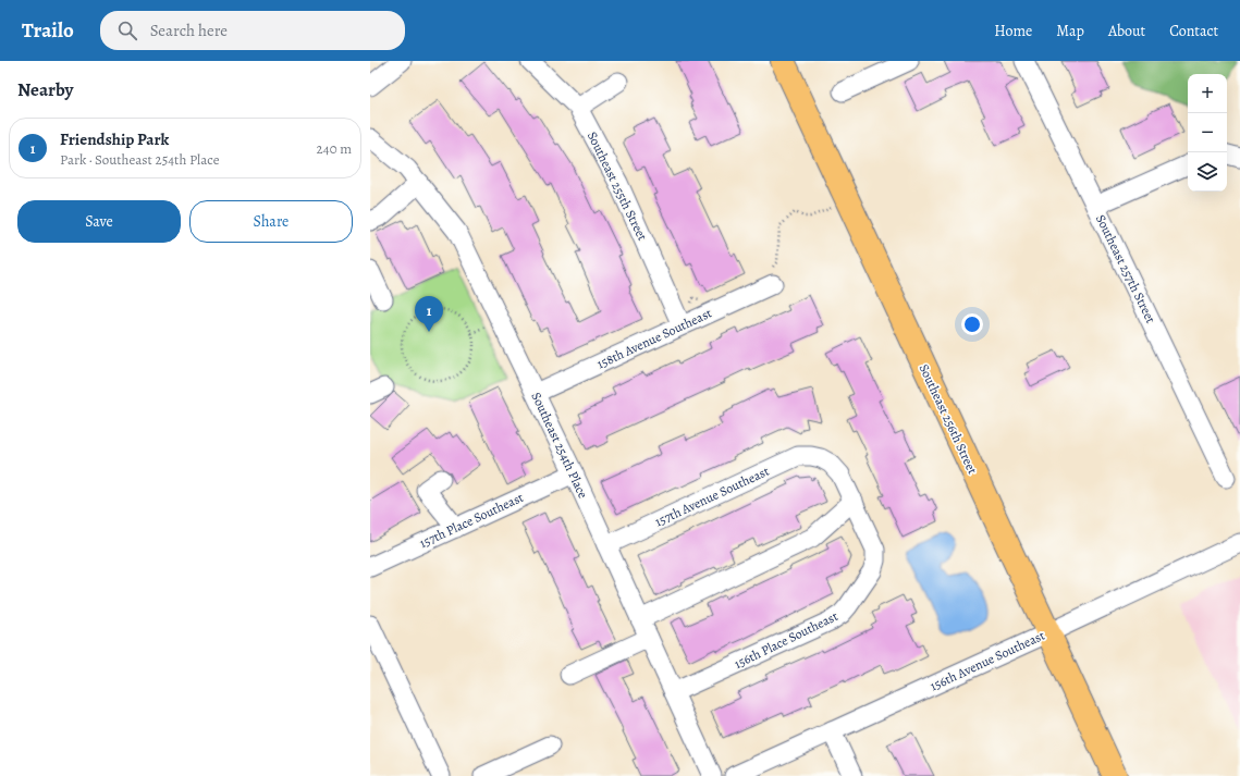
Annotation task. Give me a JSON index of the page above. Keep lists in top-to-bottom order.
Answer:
{
  "streets": {
    "main road": ["Southeast 256th Street"],
    "street": [
      "Southeast 255th Street",
      "Southeast 257th Street",
      "158th Avenue Southeast",
      "Southeast 254th Place",
      "157th Avenue Southeast",
      "157th Place Southeast",
      "156th Place Southeast",
      "156th Avenue Southeast"
    ]
  },
  "crossings": [
    ["Southeast 255th Street", "158th Avenue Southeast"],
    ["158th Avenue Southeast", "Southeast 254th Place"],
    ["Southeast 256th Street", "156th Avenue Southeast"],
    ["Southeast 254th Place", "157th Avenue Southeast"],
    ["Southeast 254th Place", "157th Place Southeast"],
    ["Southeast 254th Place", "156th Place Southeast"],
    ["157th Avenue Southeast", "156th Place Southeast"]
  ],
  "page": {
    "header": "Trailo",
    "search": "Search here",
    "nav": [
      "Home",
      "Map",
      "About",
      "Contact"
    ],
    "heading": "Nearby",
    "map_buttons": ["+", "−"],
    "list": [
      {
        "mark": "1",
        "name": "Friendship Park",
        "note": "Park · Southeast 254th Place",
        "value": "240 m"
      }
    ],
    "buttons": ["Save", "Share"],
    "pins": "1"
  }
}
